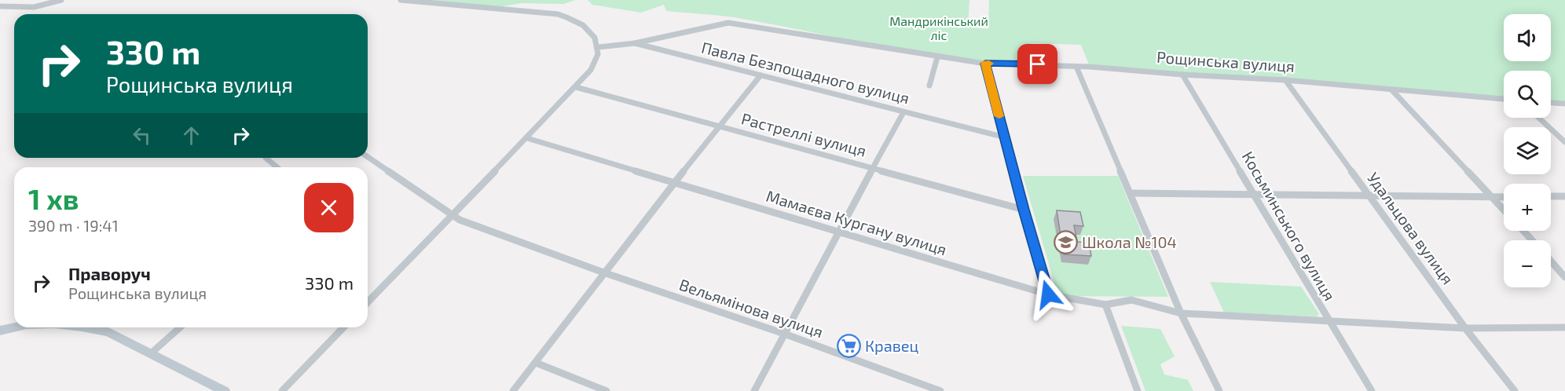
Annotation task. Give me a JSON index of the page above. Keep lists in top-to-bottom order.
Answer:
{
  "streets": {
    "street": [
      "Рощинська вулиця",
      "Павла Безпощадного вулиця",
      "Растреллі вулиця",
      "Мамаєва Кургану вулиця",
      "Косьминського вулиця",
      "Удальцова вулиця",
      "Вельямінова вулиця"
    ]
  },
  "crossings": [
    ["Рощинська вулиця", "Павла Безпощадного вулиця"],
    ["Рощинська вулиця", "Косьминського вулиця"],
    ["Рощинська вулиця", "Удальцова вулиця"],
    ["Мамаєва Кургану вулиця", "Косьминського вулиця"],
    ["Мамаєва Кургану вулиця", "Удальцова вулиця"]
  ],
  "parks": ["Мандрикінський ліс"],
  "places": {
    "school or university": ["Школа №104"],
    "supermarket": ["Кравец"]
  },
  "page": {
    "map_buttons": ["+", "−"],
    "turn": ["330 m", "Рощинська вулиця"],
    "heading": ["1 хв", "390 m · 19:41"],
    "list": [
      {
        "name": "Праворуч",
        "note": "Рощинська вулиця",
        "value": "330 m"
      }
    ]
  }
}
